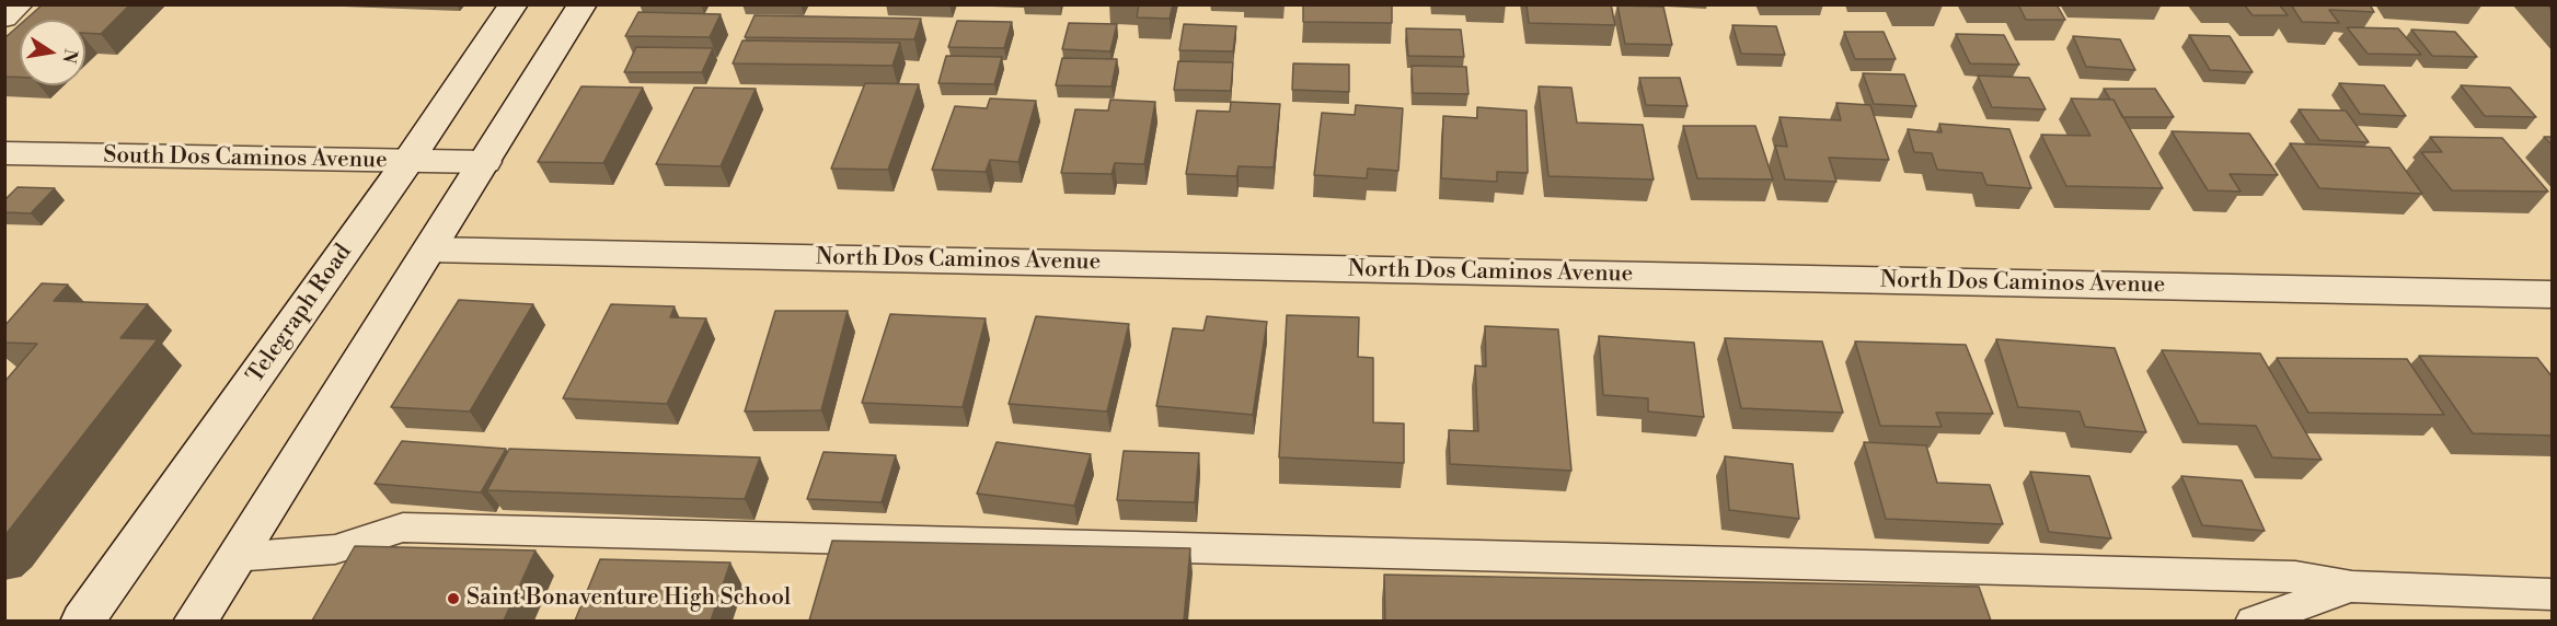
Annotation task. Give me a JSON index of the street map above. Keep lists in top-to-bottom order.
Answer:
{
  "streets": {
    "street": ["South Dos Caminos Avenue", "North Dos Caminos Avenue", "Telegraph Road"]
  },
  "crossings": [
    ["South Dos Caminos Avenue", "Telegraph Road"]
  ],
  "places": ["Saint Bonaventure High School"],
  "north": "right"
}
